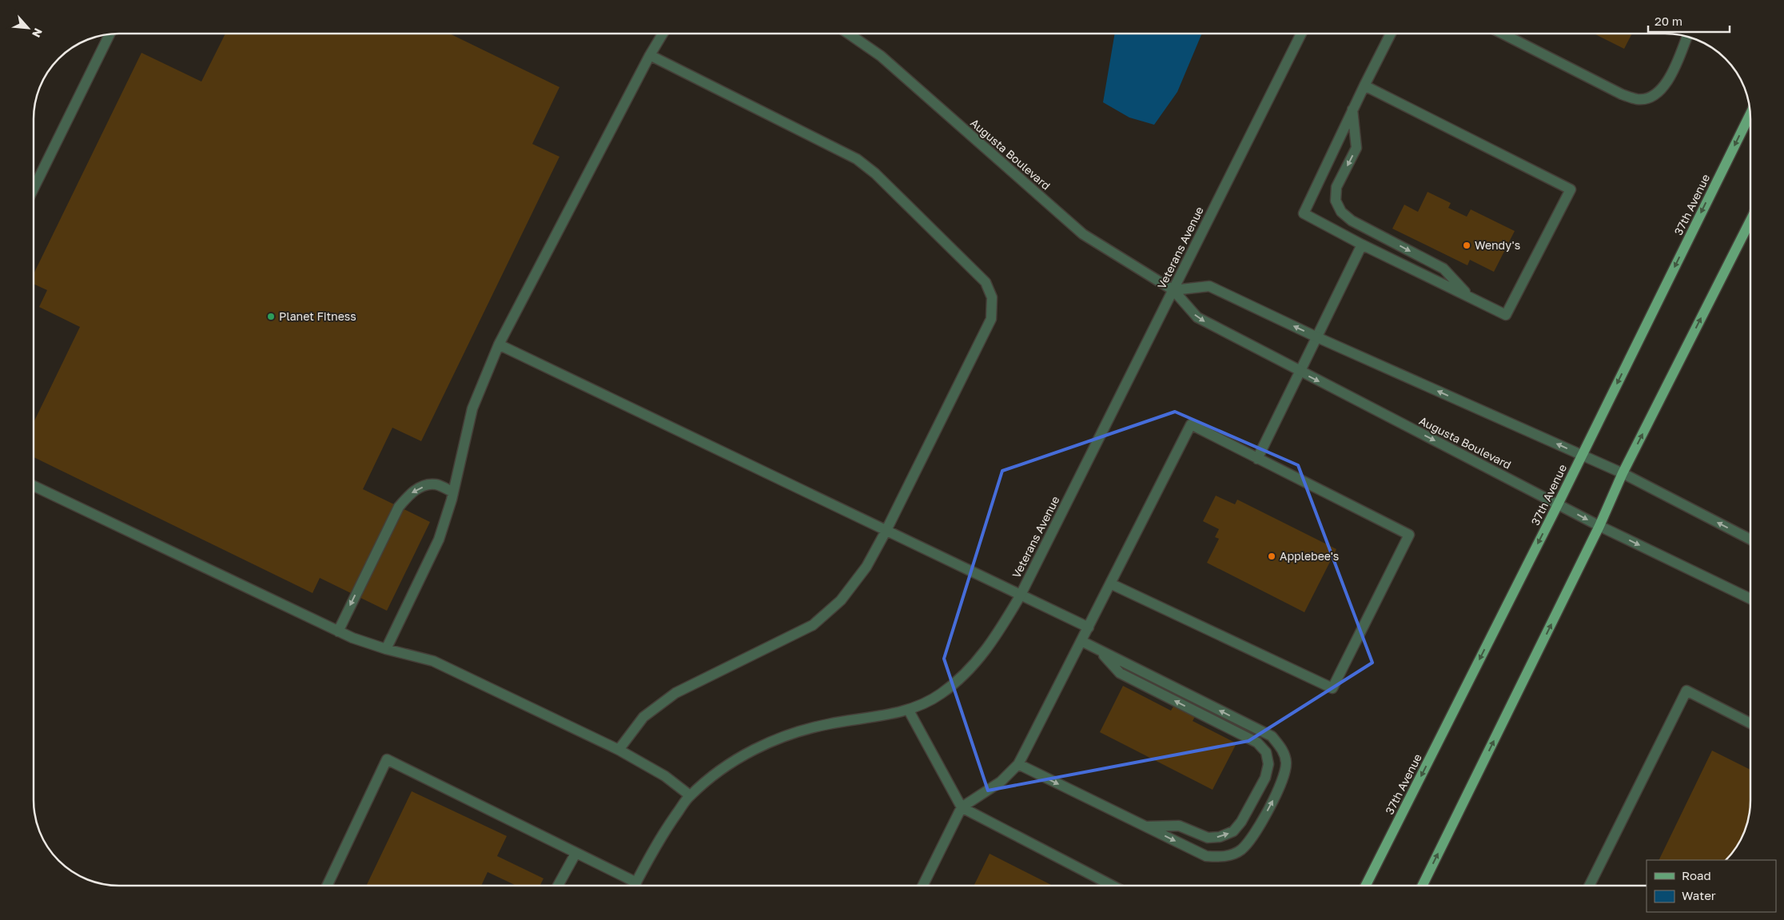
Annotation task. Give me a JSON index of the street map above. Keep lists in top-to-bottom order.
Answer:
{
  "streets": {
    "main road": ["37th Avenue"],
    "street": ["Augusta Boulevard", "Veterans Avenue"]
  },
  "crossings": [
    ["Augusta Boulevard", "37th Avenue"],
    ["Augusta Boulevard", "Veterans Avenue"]
  ],
  "places": ["Wendy's", "Planet Fitness", "Applebee's"],
  "legend": ["Road", "Water"],
  "scale_bar": "20 m",
  "north": "bottom right"
}
